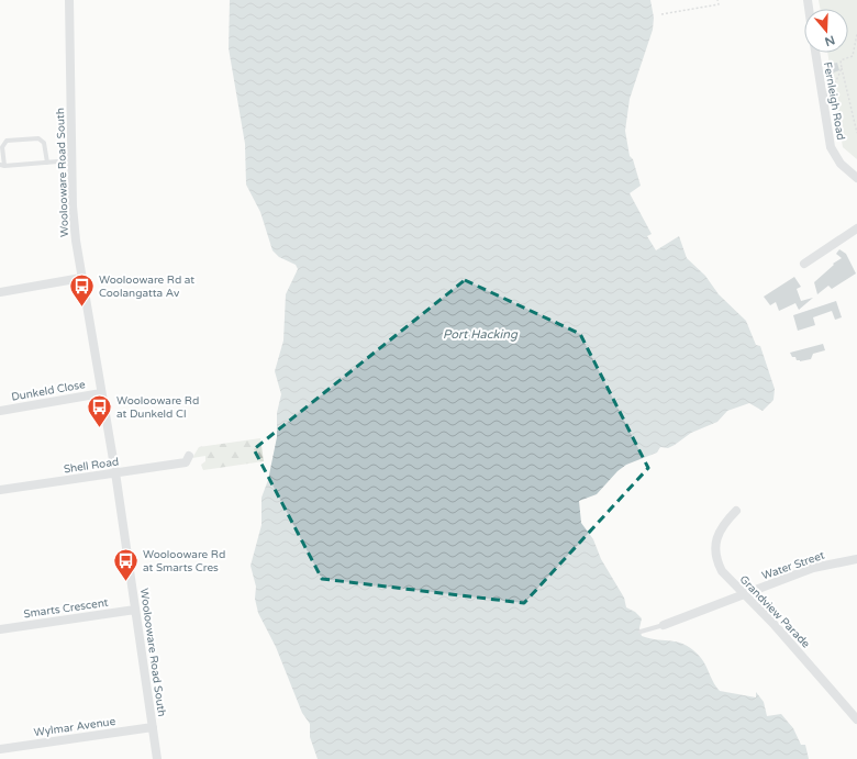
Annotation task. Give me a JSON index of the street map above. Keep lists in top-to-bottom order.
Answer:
{
  "streets": {
    "street": [
      "Fernleigh Road",
      "Woolooware Road South",
      "Dunkeld Close",
      "Shell Road",
      "Water Street",
      "Smarts Crescent",
      "Grandview Parade",
      "Wylmar Avenue"
    ]
  },
  "crossings": [
    ["Woolooware Road South", "Dunkeld Close"],
    ["Woolooware Road South", "Shell Road"],
    ["Woolooware Road South", "Smarts Crescent"],
    ["Woolooware Road South", "Wylmar Avenue"],
    ["Water Street", "Grandview Parade"]
  ],
  "water": ["Port Hacking"],
  "places": {
    "bus stop": ["Woolooware Rd at Coolangatta Av", "Woolooware Rd at Dunkeld Cl", "Woolooware Rd at Smarts Cres"]
  },
  "north": "bottom"
}
